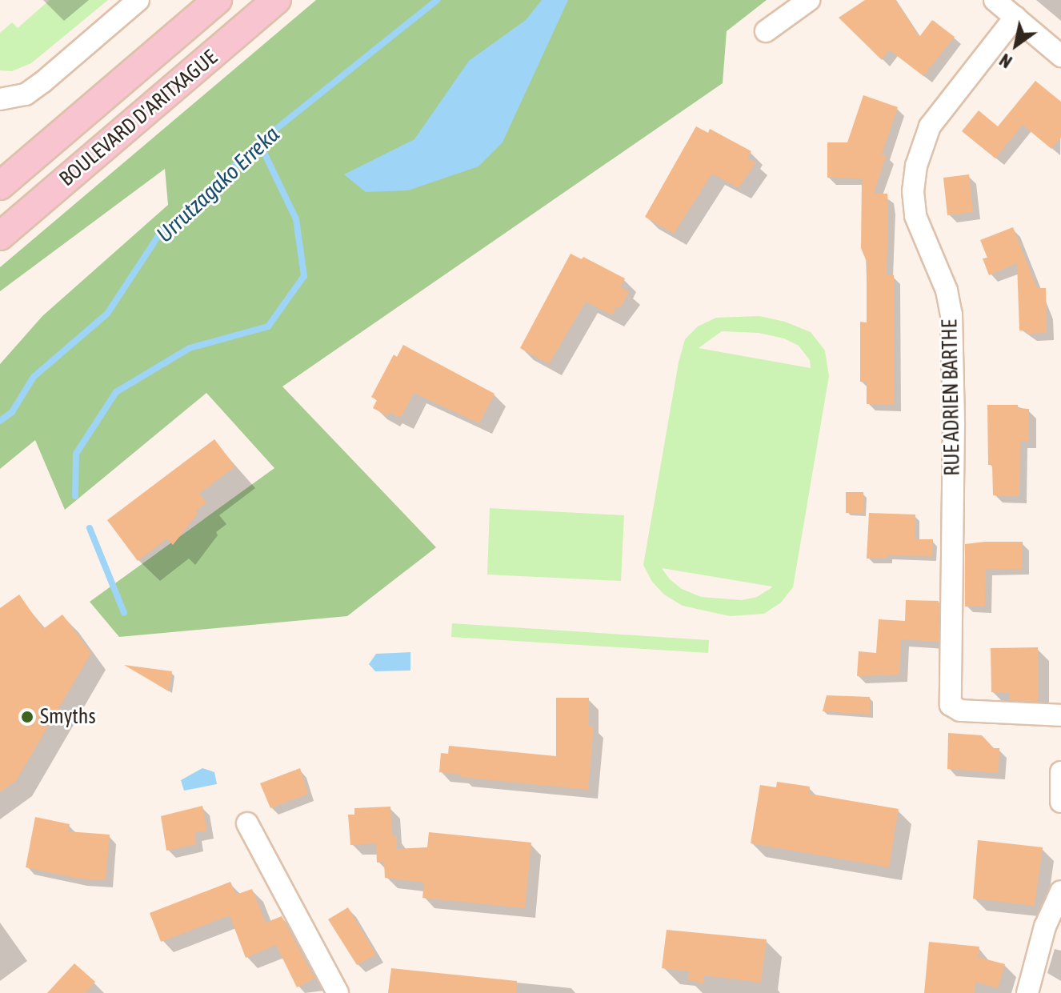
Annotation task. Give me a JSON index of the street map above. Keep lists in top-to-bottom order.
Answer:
{
  "streets": {
    "main road": ["BOULEVARD D'ARITXAGUE"],
    "street": ["RUE ADRIEN BARTHE"]
  },
  "water": ["Urrutzagako Erreka"],
  "places": ["Smyths"],
  "north": "bottom left"
}
